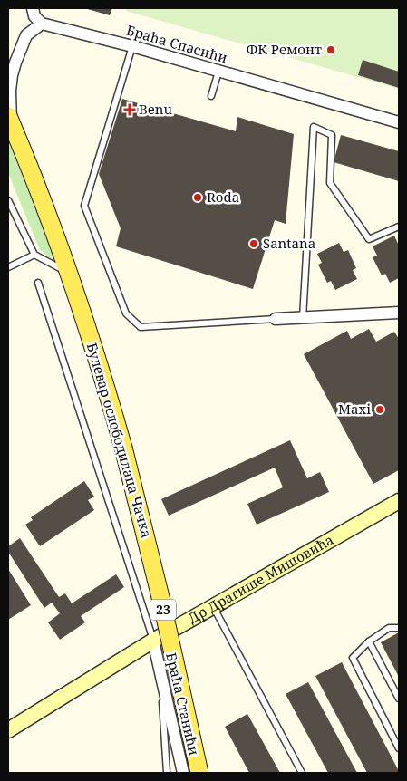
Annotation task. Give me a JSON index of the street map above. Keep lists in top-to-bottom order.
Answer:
{
  "streets": {
    "main road": ["Булевар ослободилаца Чачка", "Др Драгише Мишовића", "23"],
    "street": ["Браћа Спасићи", "Браћа Станићи"]
  },
  "crossings": [
    ["Др Драгише Мишовића", "Браћа Станићи"]
  ],
  "places": {
    "other": [
      "ФК Ремонт",
      "Roda",
      "Santana",
      "Maxi"
    ],
    "health": ["Benu"]
  }
}
